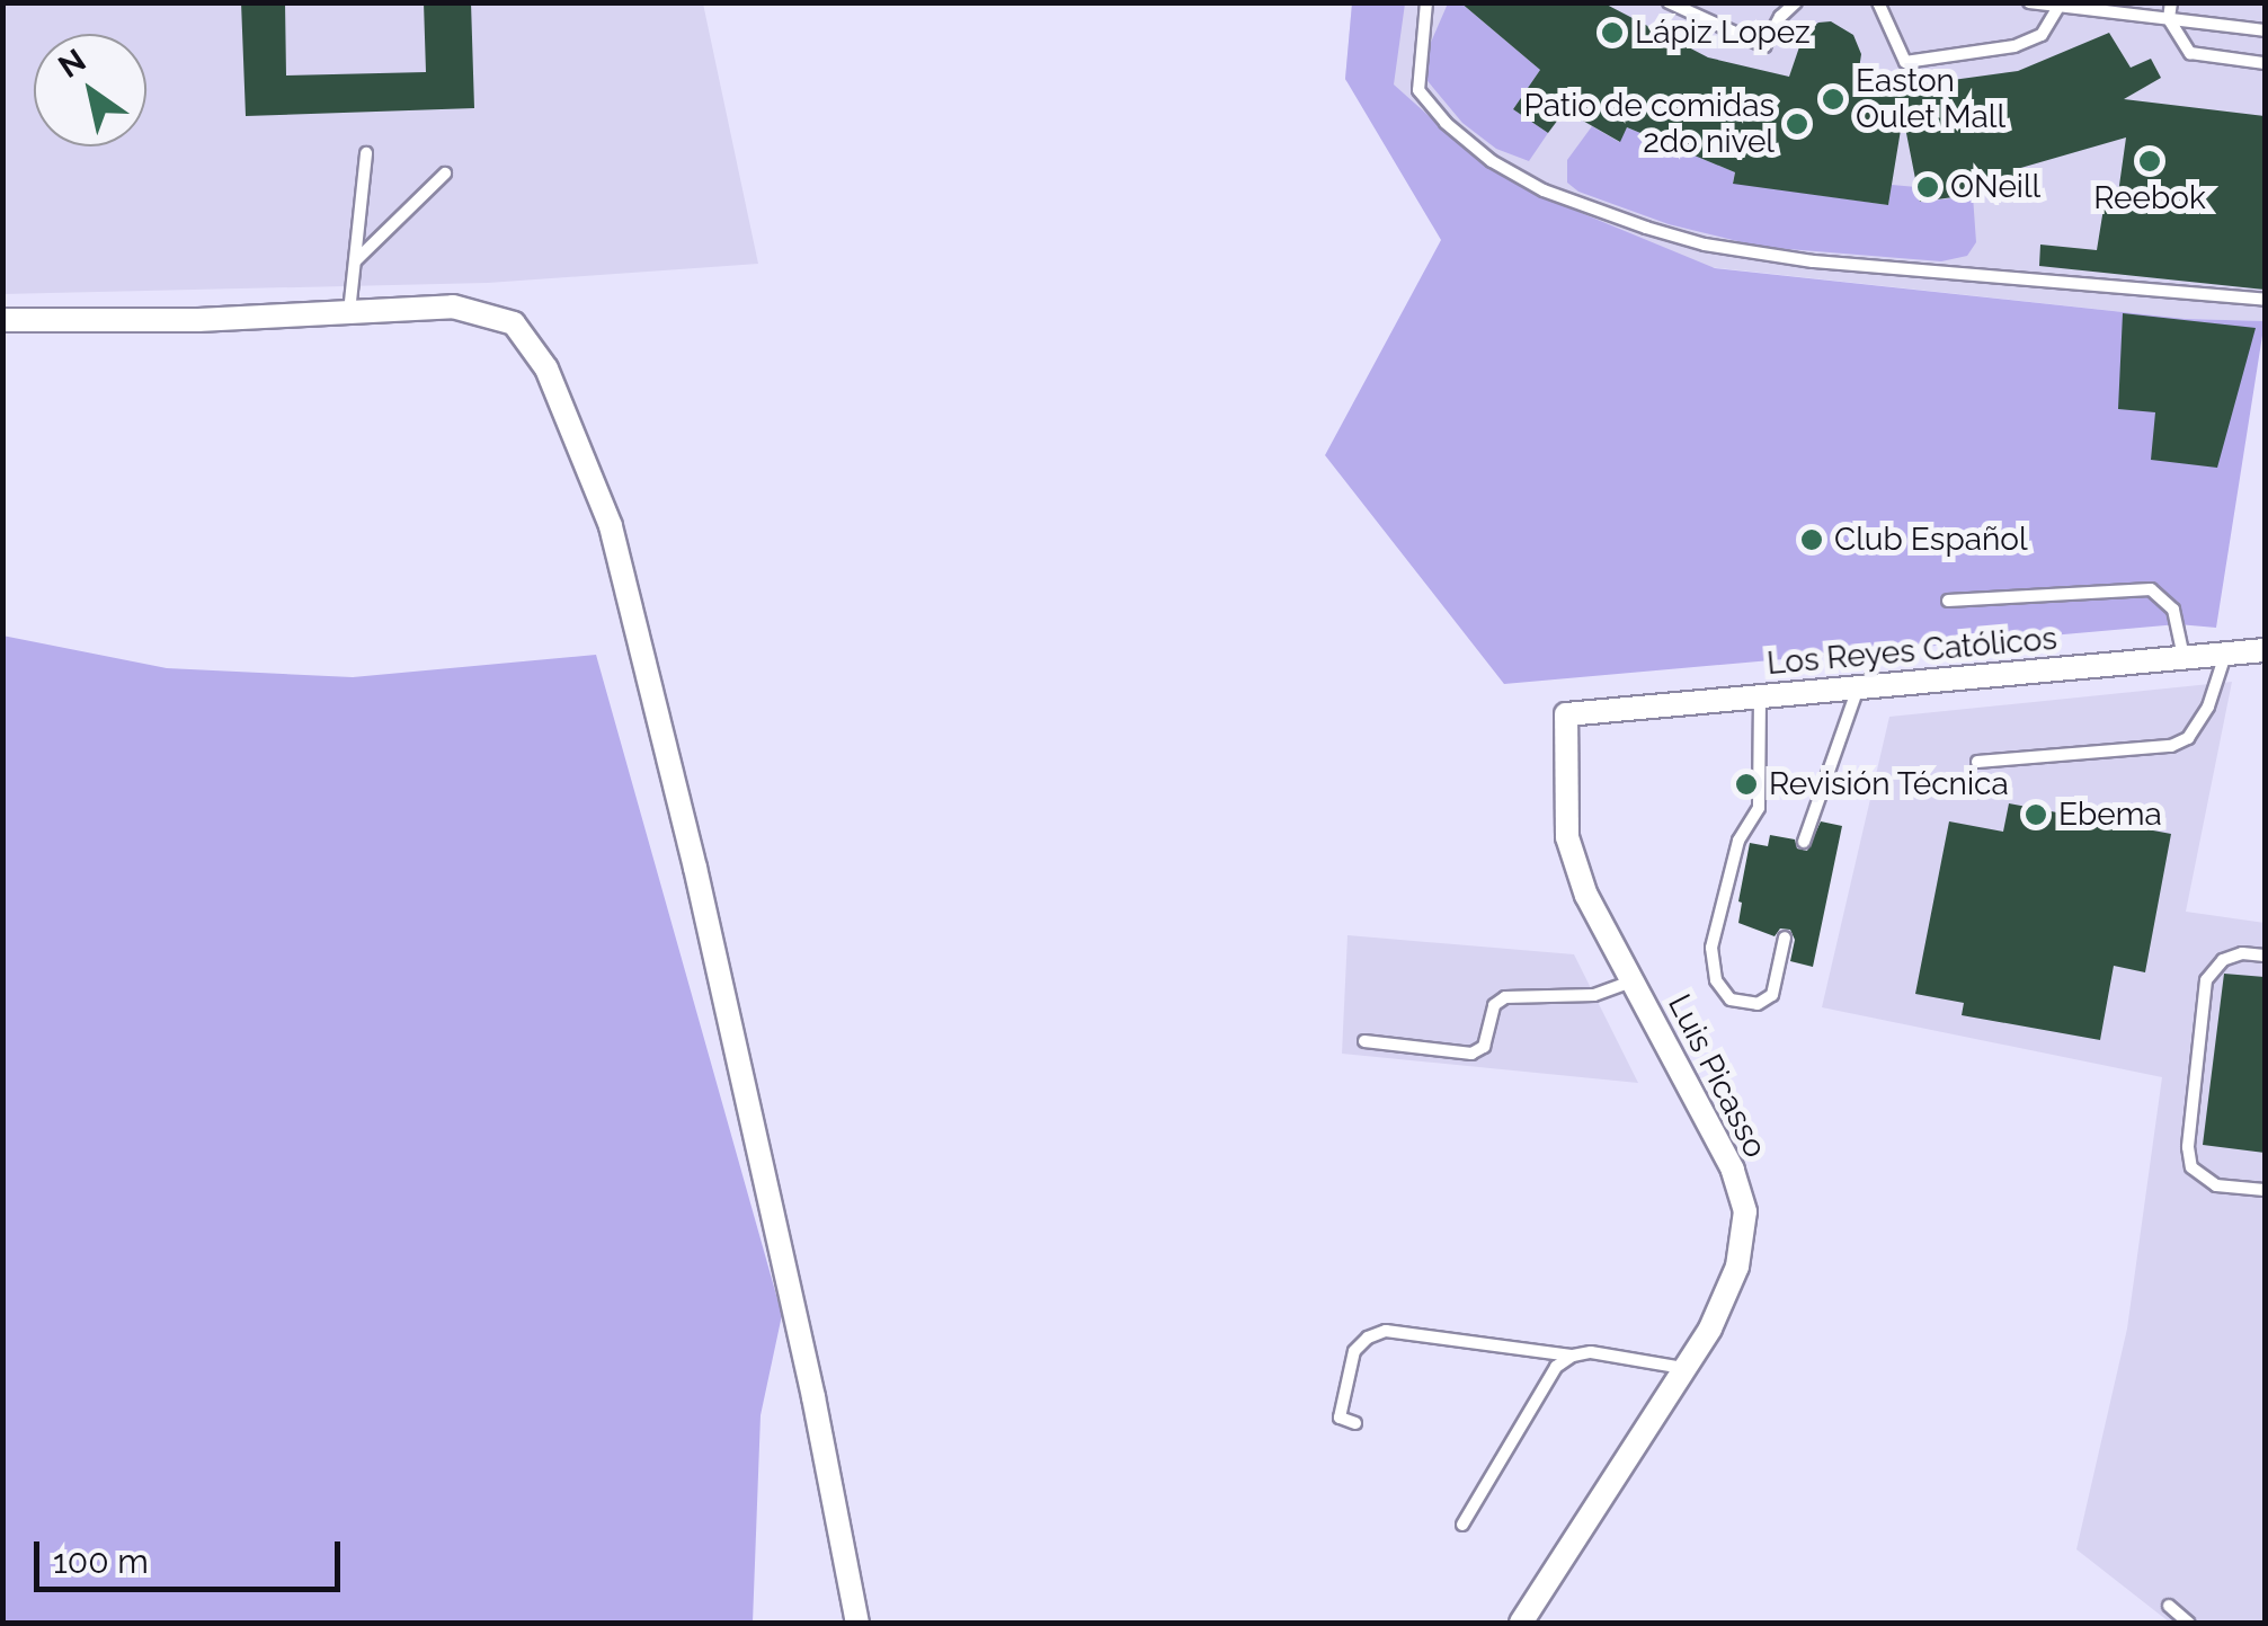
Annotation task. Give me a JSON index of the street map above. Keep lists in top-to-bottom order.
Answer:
{
  "streets": {
    "street": ["Los Reyes Católicos", "Luis Picasso"]
  },
  "crossings": [
    ["Los Reyes Católicos", "Luis Picasso"]
  ],
  "places": [
    "Lápiz Lopez",
    "Easton Oulet Mall",
    "Patio de comidas 2do nivel",
    "Reebok",
    "ONeill",
    "Club Español",
    "Revisión Técnica",
    "Ebema"
  ],
  "scale_bar": "100 m",
  "north": "top left"
}
